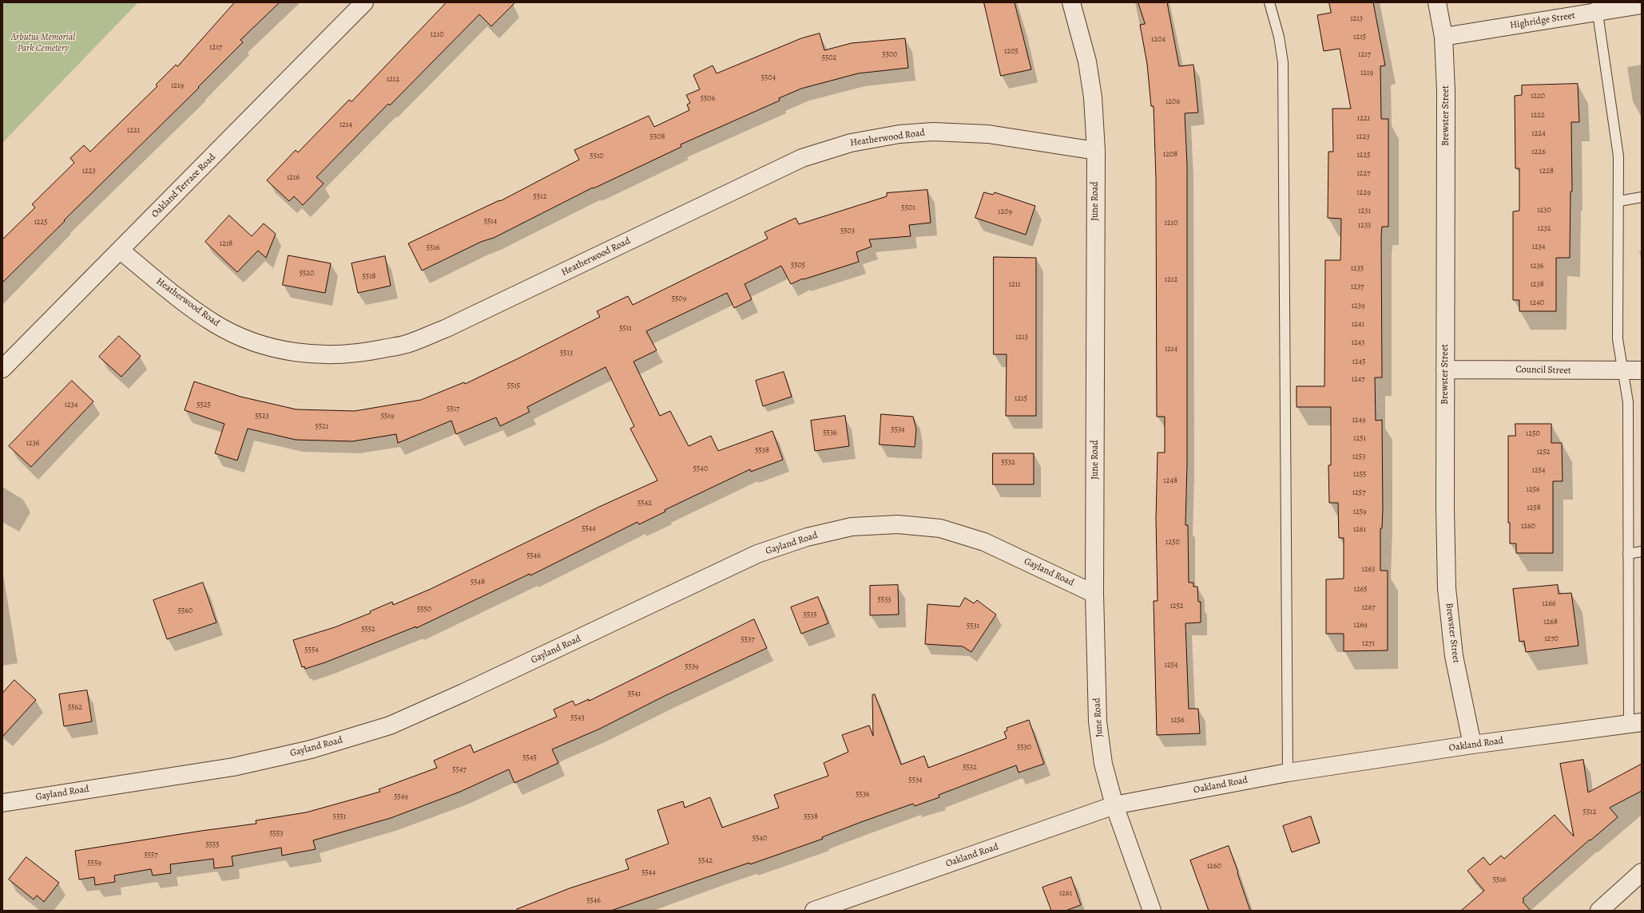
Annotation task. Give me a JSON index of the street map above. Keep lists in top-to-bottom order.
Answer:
{
  "streets": {
    "street": [
      "Highridge Street",
      "Brewster Street",
      "Heatherwood Road",
      "Oakland Terrace Road",
      "June Road",
      "Council Street",
      "Gayland Road",
      "Oakland Road"
    ]
  },
  "crossings": [
    ["Highridge Street", "Brewster Street"],
    ["Brewster Street", "Council Street"],
    ["Brewster Street", "Oakland Road"],
    ["Heatherwood Road", "Oakland Terrace Road"],
    ["Heatherwood Road", "June Road"],
    ["June Road", "Gayland Road"],
    ["June Road", "Oakland Road"]
  ],
  "parks": ["Arbutus Memorial Park Cemetery"],
  "house_numbers": [
    "1213",
    "1210",
    "1215",
    "1204",
    "1217",
    "1205",
    "5500",
    "1217",
    "5502",
    "1219",
    "5504",
    "1212",
    "1219",
    "1220",
    "5506",
    "1206",
    "1222",
    "1221",
    "1214",
    "1221",
    "1224",
    "5508",
    "1223",
    "1226",
    "1208",
    "1225",
    "5510",
    "1223",
    "1228",
    "1227",
    "1216",
    "1229",
    "5512",
    "5501",
    "1230",
    "1231",
    "1209",
    "5514",
    "1225",
    "1210",
    "1233",
    "1232",
    "5503",
    "1218",
    "1234",
    "5516",
    "5505",
    "1236",
    "1235",
    "5520",
    "5518",
    "1212",
    "1211",
    "1238",
    "1237",
    "5509",
    "1240",
    "1239",
    "1241",
    "5511",
    "1213",
    "1243",
    "1214",
    "5513",
    "1245",
    "1247",
    "5515",
    "1215",
    "1234",
    "5525",
    "5517",
    "5523",
    "5519",
    "1249",
    "5521",
    "5534",
    "5536",
    "1250",
    "1251",
    "1236",
    "5538",
    "1252",
    "1253",
    "5532",
    "5540",
    "1254",
    "1255",
    "1248",
    "1256",
    "1257",
    "5542",
    "1258",
    "1259",
    "1260",
    "5544",
    "1261",
    "1250",
    "5546",
    "1263",
    "5548",
    "1265",
    "5533",
    "1266",
    "1252",
    "1267",
    "5550",
    "5560",
    "5535",
    "1268",
    "1269",
    "5531",
    "5552",
    "1270",
    "5537",
    "1271",
    "5554",
    "1254",
    "5539",
    "5541",
    "5562",
    "5543",
    "1256",
    "5530",
    "5545",
    "5532",
    "5547",
    "5534",
    "5536",
    "5549",
    "5512",
    "5551",
    "5538",
    "5553",
    "5540",
    "5555",
    "5557",
    "5542",
    "5559",
    "1260",
    "5544",
    "5516",
    "1261",
    "5546"
  ]
}
